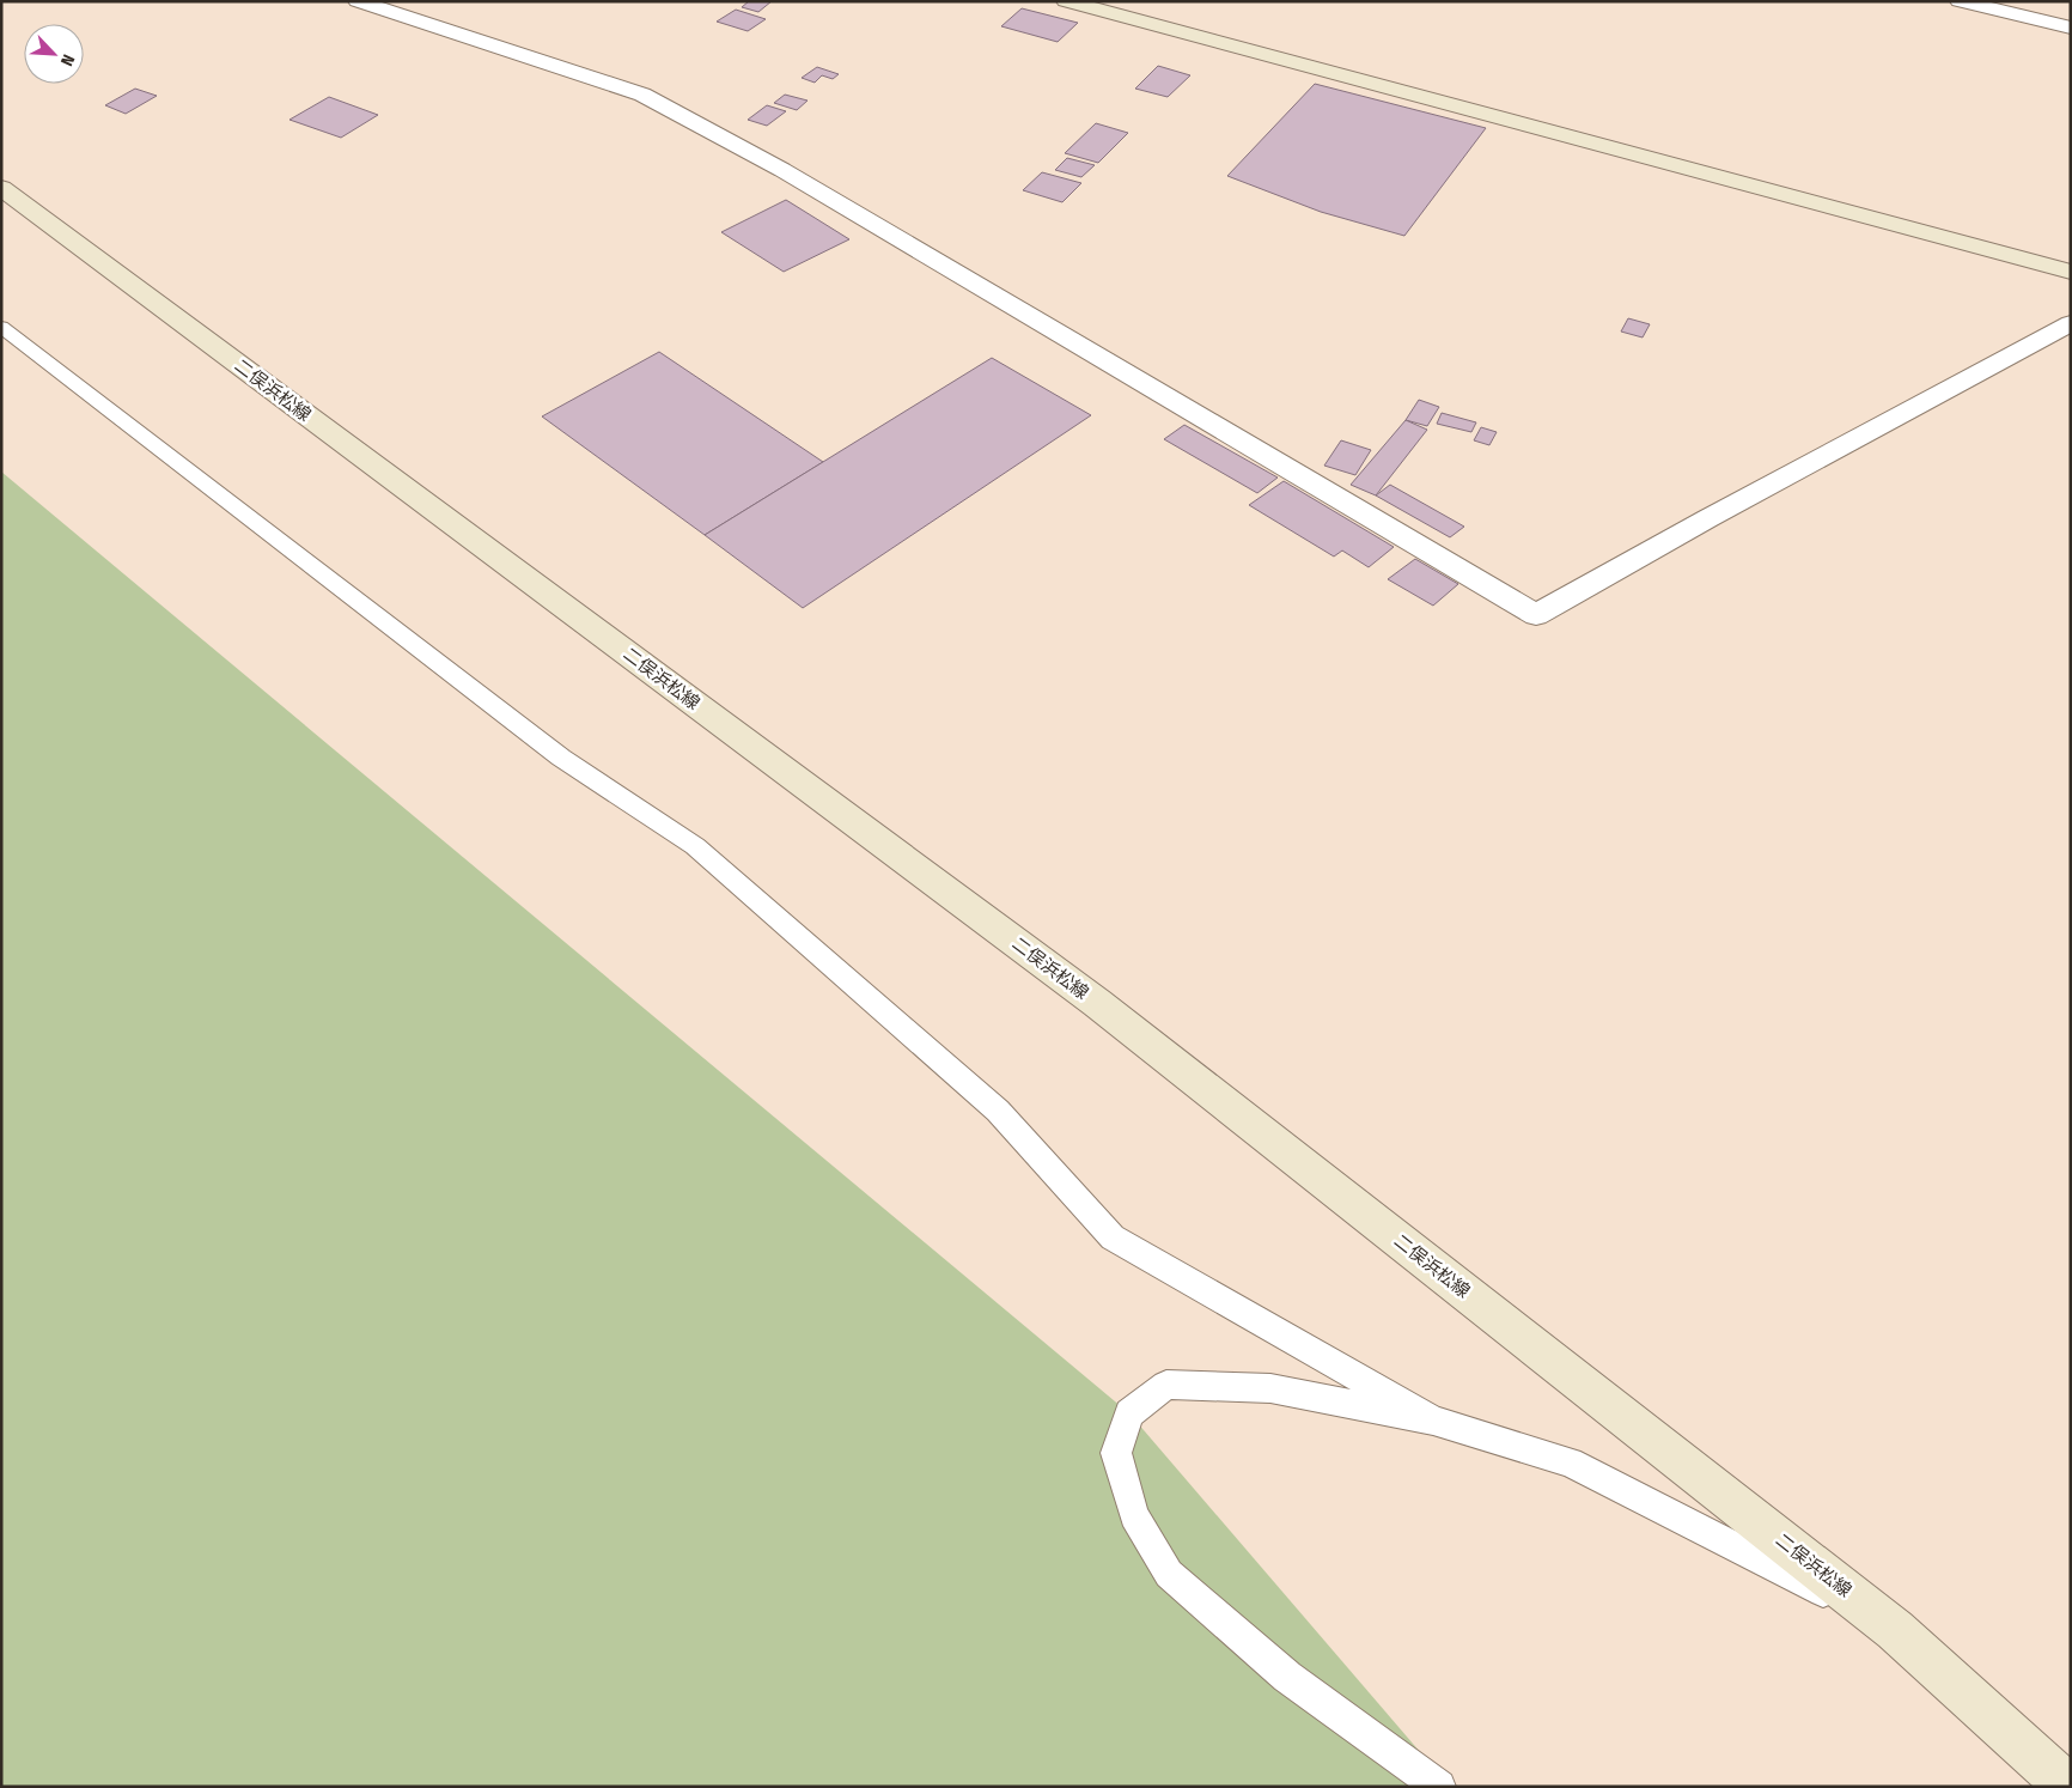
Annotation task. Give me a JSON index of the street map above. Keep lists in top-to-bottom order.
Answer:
{
  "streets": {
    "main road": ["二俣浜松線"]
  },
  "north": "bottom right"
}
